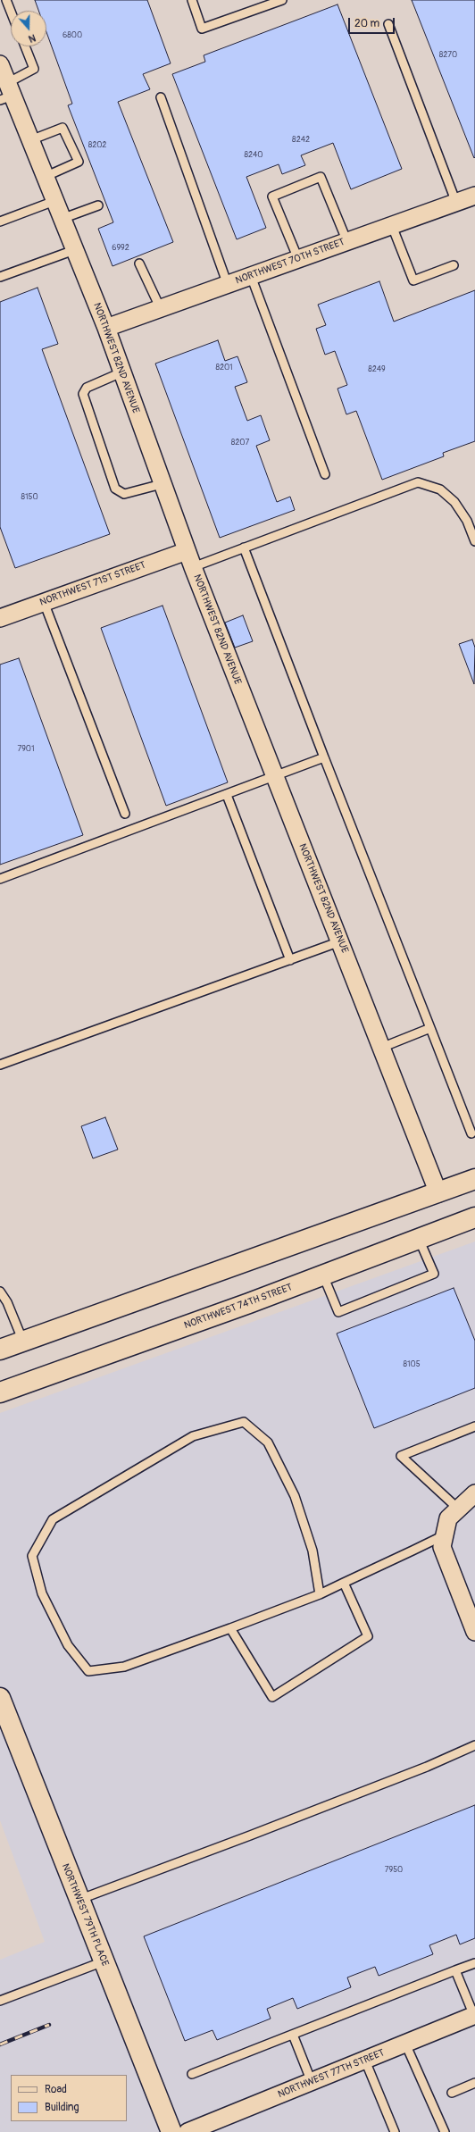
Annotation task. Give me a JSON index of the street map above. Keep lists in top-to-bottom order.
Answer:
{
  "streets": {
    "main road": ["NORTHWEST 74TH STREET", "NORTHWEST 79TH PLACE"],
    "street": [
      "NORTHWEST 70TH STREET",
      "NORTHWEST 82ND AVENUE",
      "NORTHWEST 71ST STREET",
      "NORTHWEST 77TH STREET"
    ]
  },
  "crossings": [
    ["NORTHWEST 70TH STREET", "NORTHWEST 82ND AVENUE"],
    ["NORTHWEST 82ND AVENUE", "NORTHWEST 71ST STREET"]
  ],
  "house_numbers": [
    "6800",
    "8270",
    "8242",
    "8202",
    "8240",
    "6992",
    "8201",
    "8249",
    "8207",
    "8150",
    "7901",
    "8105",
    "7950"
  ],
  "legend": ["Road", "Building"],
  "scale_bar": "20 m",
  "north": "bottom"
}
